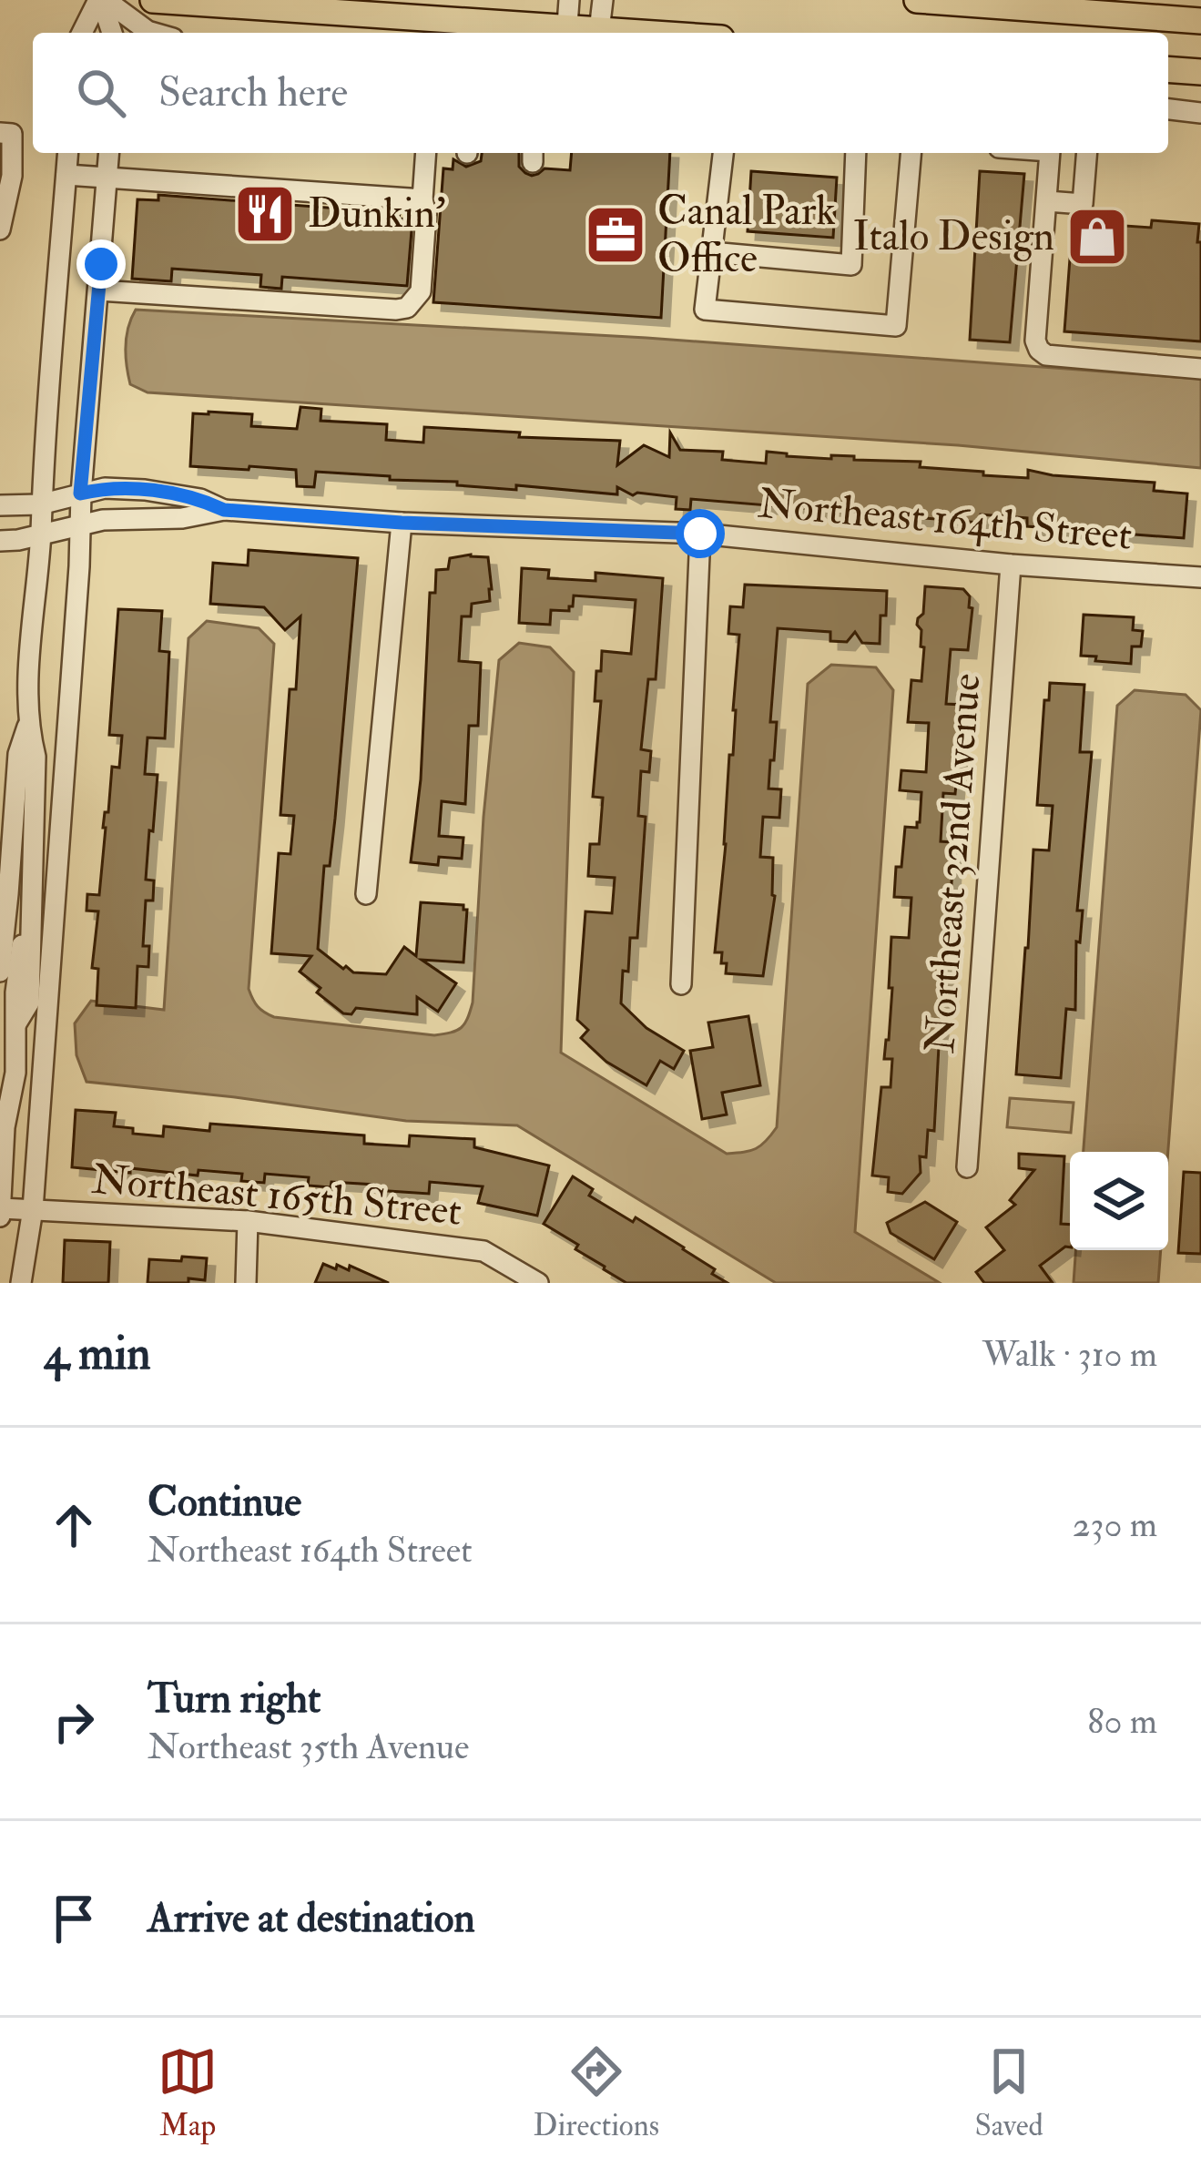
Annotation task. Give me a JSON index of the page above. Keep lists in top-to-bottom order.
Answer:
{
  "streets": {
    "street": ["Northeast 164th Street", "Northeast 32nd Avenue", "Northeast 165th Street"]
  },
  "crossings": [
    ["Northeast 164th Street", "Northeast 32nd Avenue"]
  ],
  "places": {
    "restaurant": ["Dunkin'"],
    "office": ["Canal Park Office"],
    "shop": ["Italo Design"]
  },
  "page": {
    "search": "Search here",
    "heading": ["4 min", "Walk · 310 m"],
    "list": [
      ["Continue", "Northeast 164th Street", "230 m"],
      ["Turn right", "Northeast 35th Avenue", "80 m"],
      "Arrive at destination"
    ],
    "nav": ["Map", "Directions", "Saved"]
  }
}
